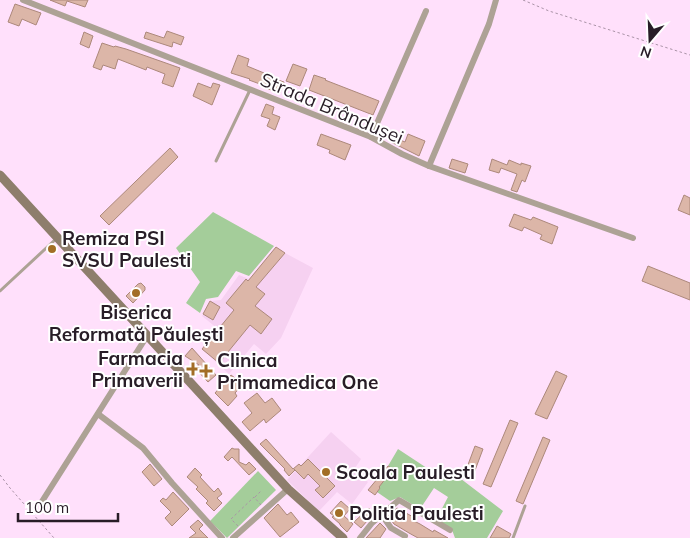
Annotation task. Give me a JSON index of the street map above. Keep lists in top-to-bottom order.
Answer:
{
  "streets": {
    "street": ["Strada Brândușei"]
  },
  "places": {
    "other": [
      "Remiza PSI SVSU Paulesti",
      "Biserica Reformată Păulești",
      "Scoala Paulesti",
      "Politia Paulesti"
    ],
    "health": ["Farmacia Primaverii", "Clinica Primamedica One"]
  },
  "scale_bar": "100 m",
  "north": "bottom"
}
